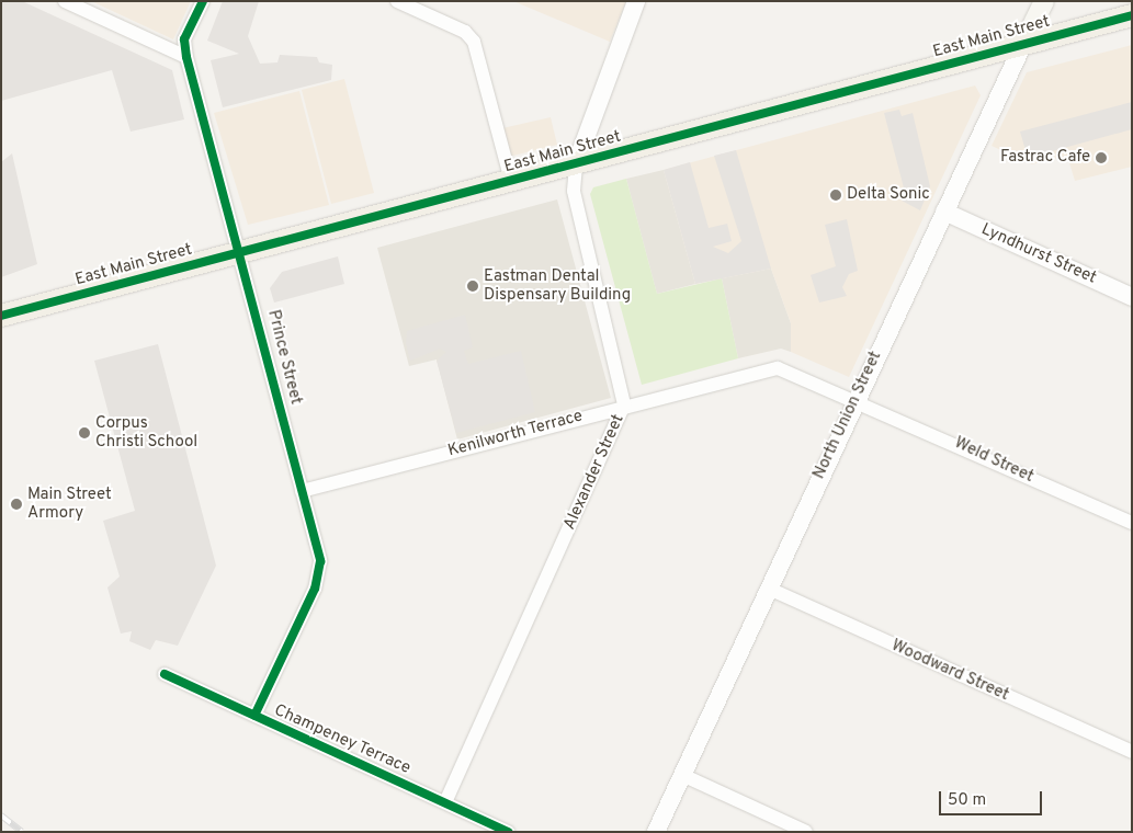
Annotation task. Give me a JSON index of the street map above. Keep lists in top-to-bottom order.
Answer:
{
  "streets": {
    "main road": ["East Main Street", "North Union Street"],
    "street": [
      "Lyndhurst Street",
      "Prince Street",
      "Kenilworth Terrace",
      "Weld Street",
      "Alexander Street",
      "Woodward Street",
      "Champeney Terrace"
    ]
  },
  "crossings": [
    ["East Main Street", "Prince Street"],
    ["East Main Street", "North Union Street"],
    ["East Main Street", "Alexander Street"],
    ["Lyndhurst Street", "North Union Street"],
    ["Prince Street", "Kenilworth Terrace"],
    ["Prince Street", "Champeney Terrace"],
    ["North Union Street", "Kenilworth Terrace"],
    ["North Union Street", "Weld Street"],
    ["North Union Street", "Woodward Street"],
    ["Kenilworth Terrace", "Weld Street"],
    ["Kenilworth Terrace", "Alexander Street"],
    ["Alexander Street", "Champeney Terrace"]
  ],
  "places": [
    "Fastrac Cafe",
    "Delta Sonic",
    "Eastman Dental Dispensary Building",
    "Corpus Christi School",
    "Main Street Armory"
  ],
  "scale_bar": "50 m"
}
